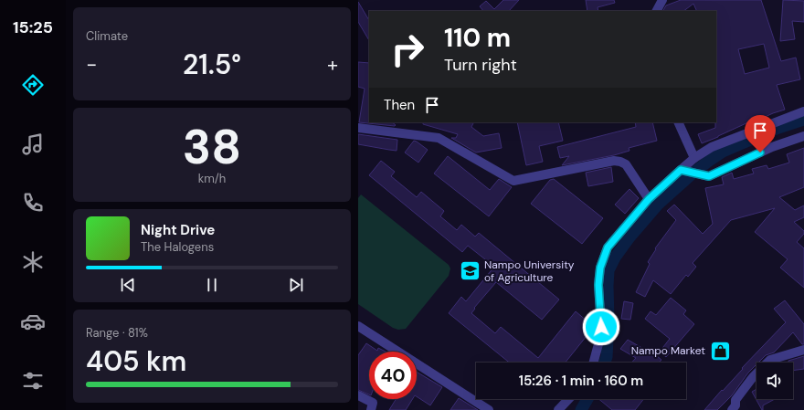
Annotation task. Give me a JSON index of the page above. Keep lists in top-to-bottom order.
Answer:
{
  "places": {
    "school or university": ["Nampo University of Agriculture"],
    "shop": ["Nampo Market"]
  },
  "page": {
    "tabs": "15:25",
    "tile": [
      "Climate",
      ["38", "km/h"],
      ["Range · 81%", "405 km"]
    ],
    "turn": ["110 m", "Turn right"],
    "heat": ["−", "21.5°", "+"],
    "then": "Then",
    "song": ["Night Drive", "The Halogens"],
    "limit": "40",
    "trip": "15:26 · 1 min · 160 m"
  }
}
